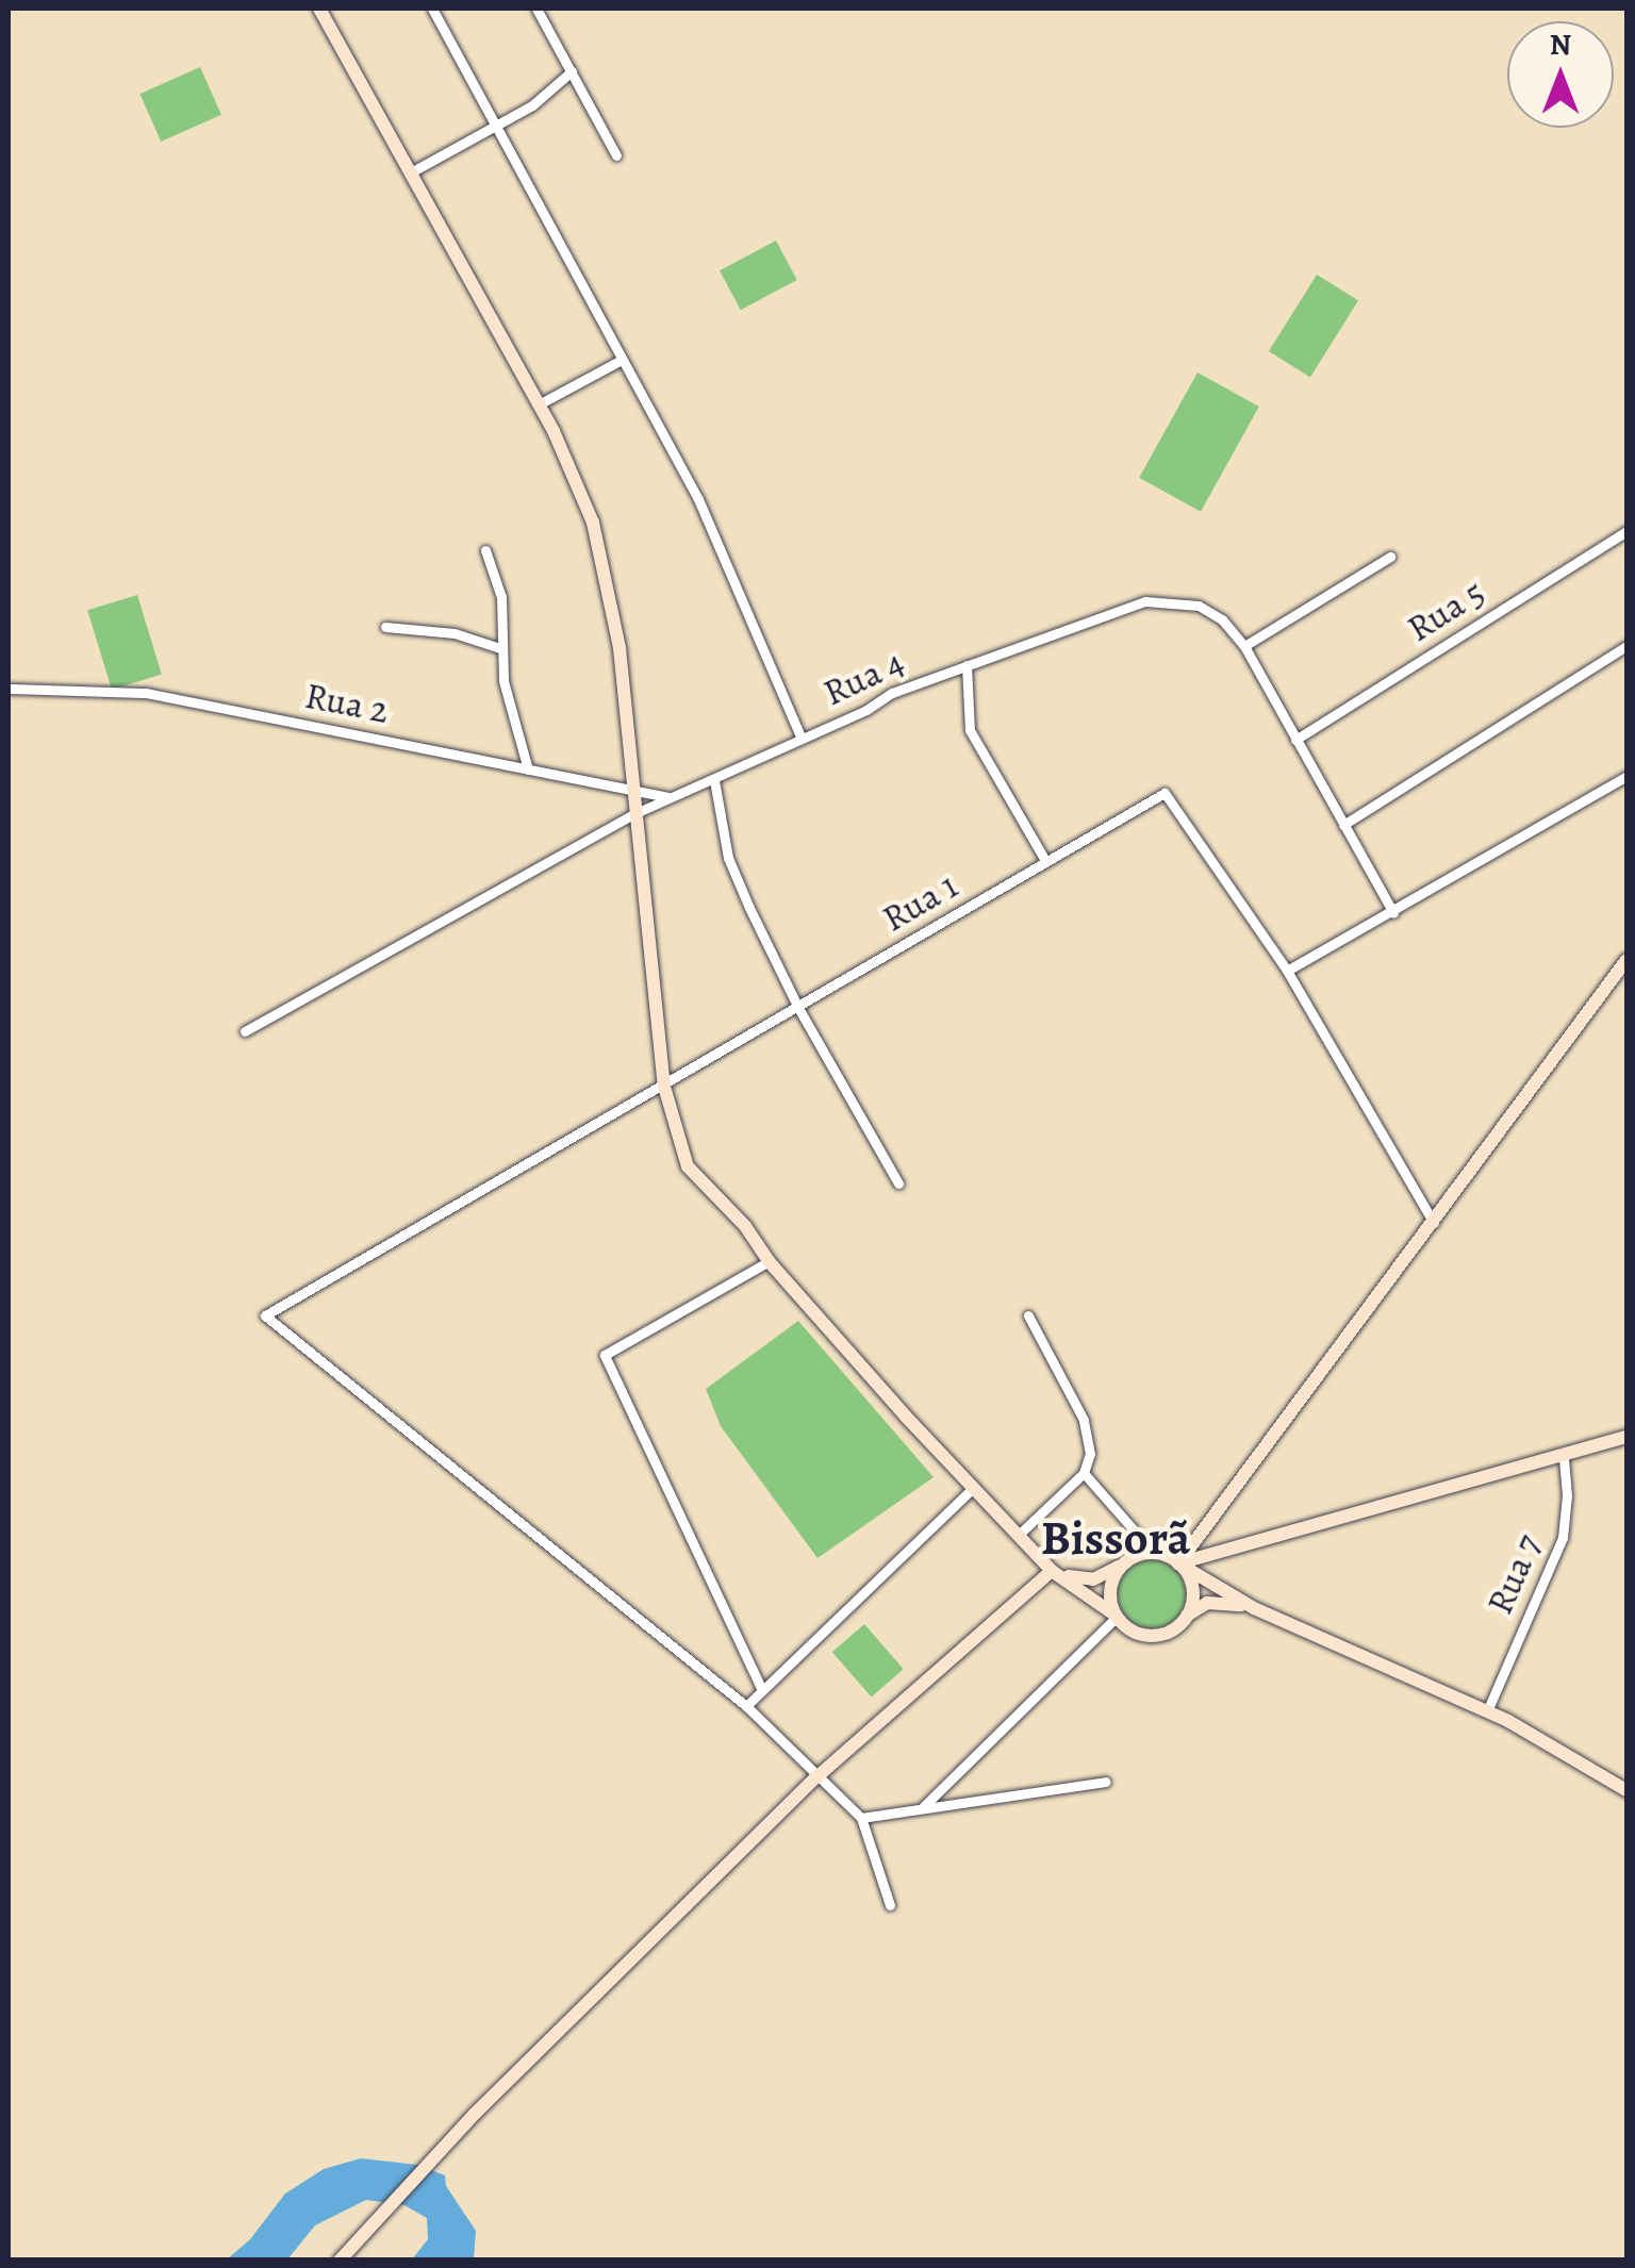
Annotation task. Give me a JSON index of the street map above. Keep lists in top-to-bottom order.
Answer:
{
  "streets": {
    "street": [
      "Rua 5",
      "Rua 4",
      "Rua 2",
      "Rua 1",
      "Rua 7"
    ]
  },
  "crossings": [
    ["Rua 5", "Rua 4"],
    ["Rua 4", "Rua 2"]
  ],
  "districts": ["Bissorã"],
  "north": "top"
}
